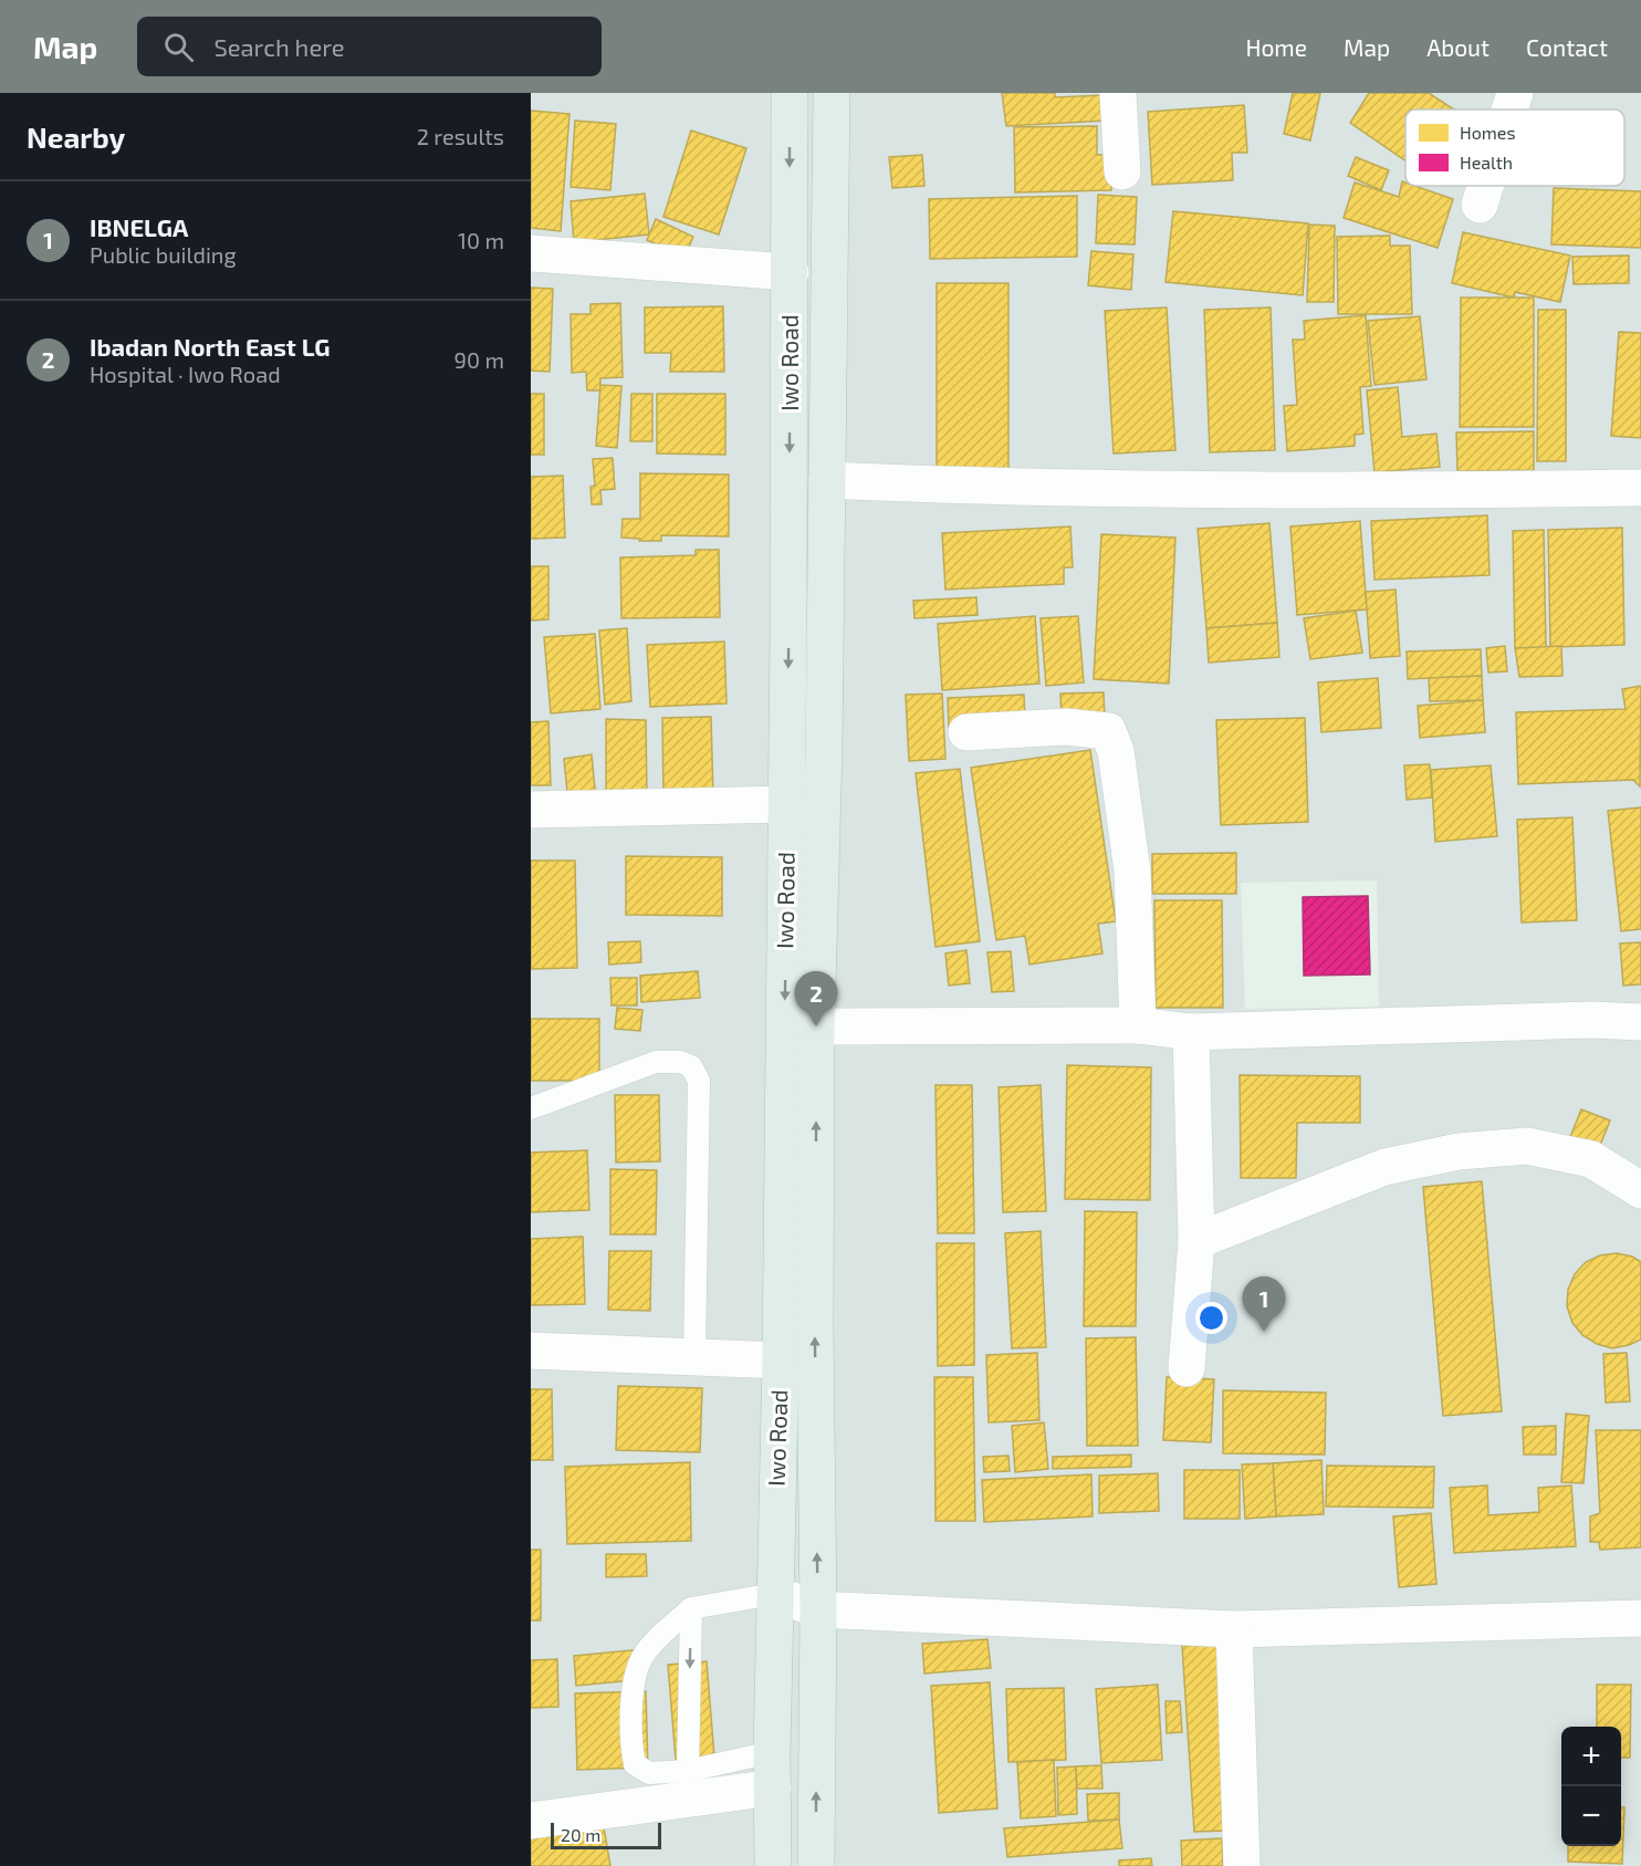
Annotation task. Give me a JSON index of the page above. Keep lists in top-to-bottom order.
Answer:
{
  "streets": {
    "highway": ["Iwo Road"]
  },
  "legend": ["Homes", "Health"],
  "scale_bar": "20 m",
  "page": {
    "header": "Map",
    "search": "Search here",
    "nav": [
      "Home",
      "Map",
      "About",
      "Contact"
    ],
    "heading": ["Nearby", "2 results"],
    "list": [
      {
        "mark": "1",
        "name": "IBNELGA",
        "note": "Public building",
        "value": "10 m"
      },
      {
        "mark": "2",
        "name": "Ibadan North East LG",
        "note": "Hospital · Iwo Road",
        "value": "90 m"
      }
    ],
    "pins": ["2", "1"],
    "map_buttons": ["+", "−"],
    "scale": "20 m"
  }
}
